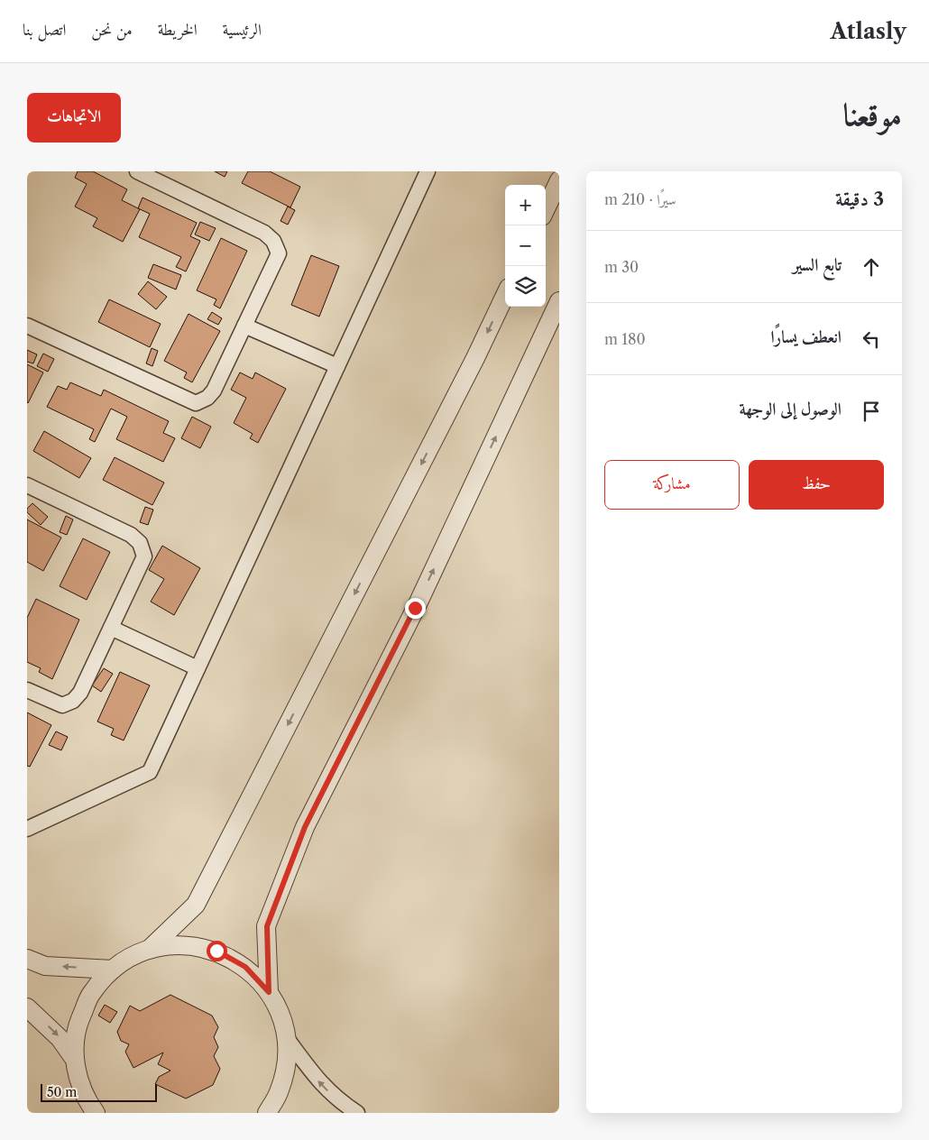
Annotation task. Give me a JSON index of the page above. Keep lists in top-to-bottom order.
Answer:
{
  "scale_bar": "50 m",
  "page": {
    "header": "Atlasly",
    "nav": [
      "الرئيسية",
      "الخريطة",
      "من نحن",
      "اتصل بنا"
    ],
    "title": "موقعنا",
    "buttons": [
      "الاتجاهات",
      ["حفظ", "مشاركة"]
    ],
    "heading": ["3 دقيقة", "سيرًا · 210 m"],
    "map_buttons": ["+", "−"],
    "list": [
      ["تابع السير", "30 m"],
      ["انعطف يسارًا", "180 m"],
      "الوصول إلى الوجهة"
    ],
    "scale": "50 m"
  }
}
